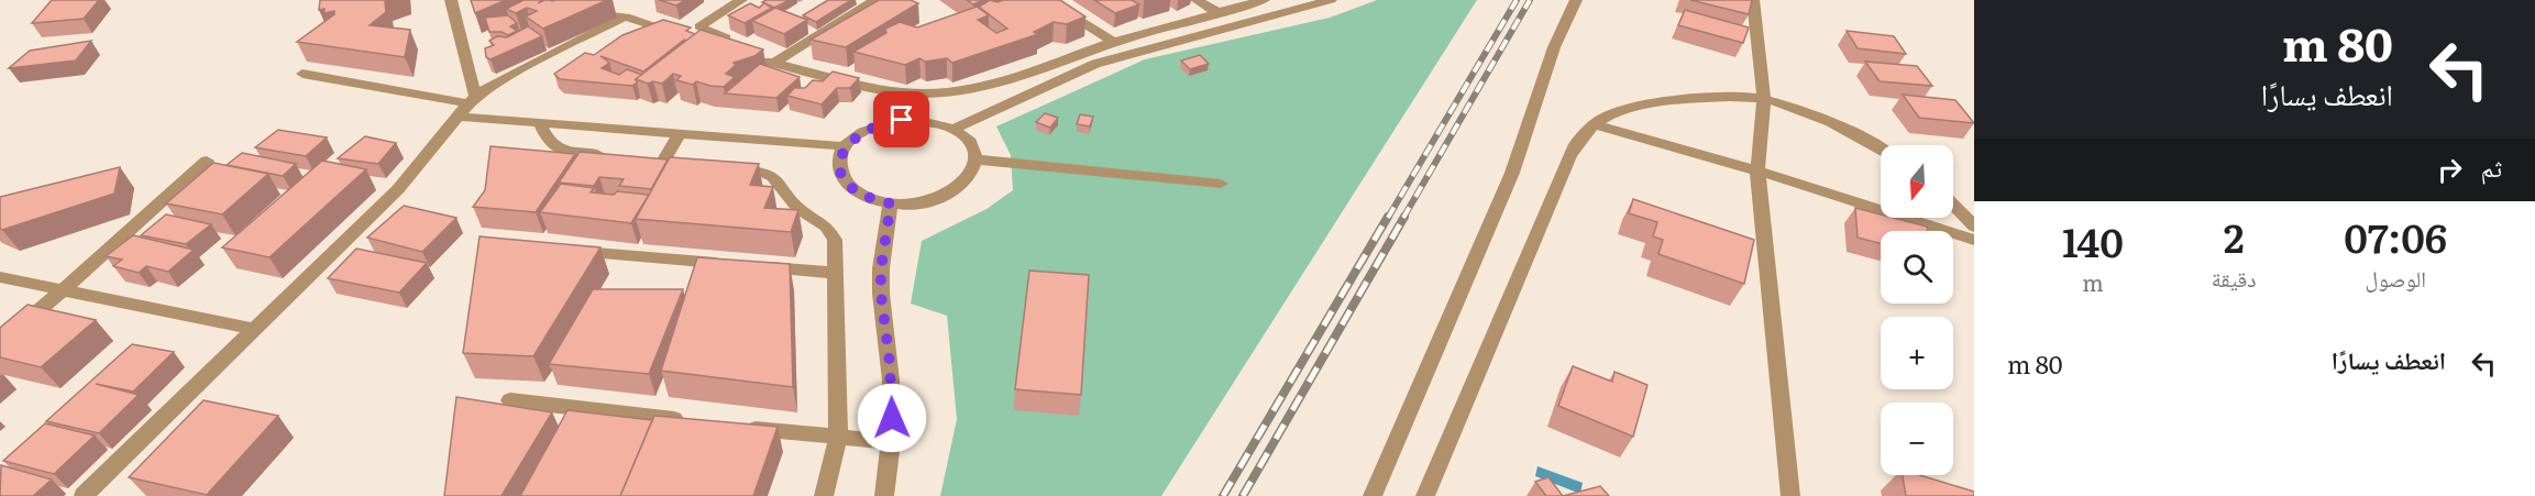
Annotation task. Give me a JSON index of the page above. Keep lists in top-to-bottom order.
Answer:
{
  "north": "bottom",
  "page": {
    "turn": ["80 m", "انعطف يسارًا"],
    "then": "ثم",
    "map_buttons": ["+", "−"],
    "eta": [
      "07:06",
      "الوصول",
      "2",
      "دقيقة",
      "140",
      "m"
    ],
    "list": [
      {
        "name": "انعطف يسارًا",
        "value": "80 m"
      }
    ]
  }
}
